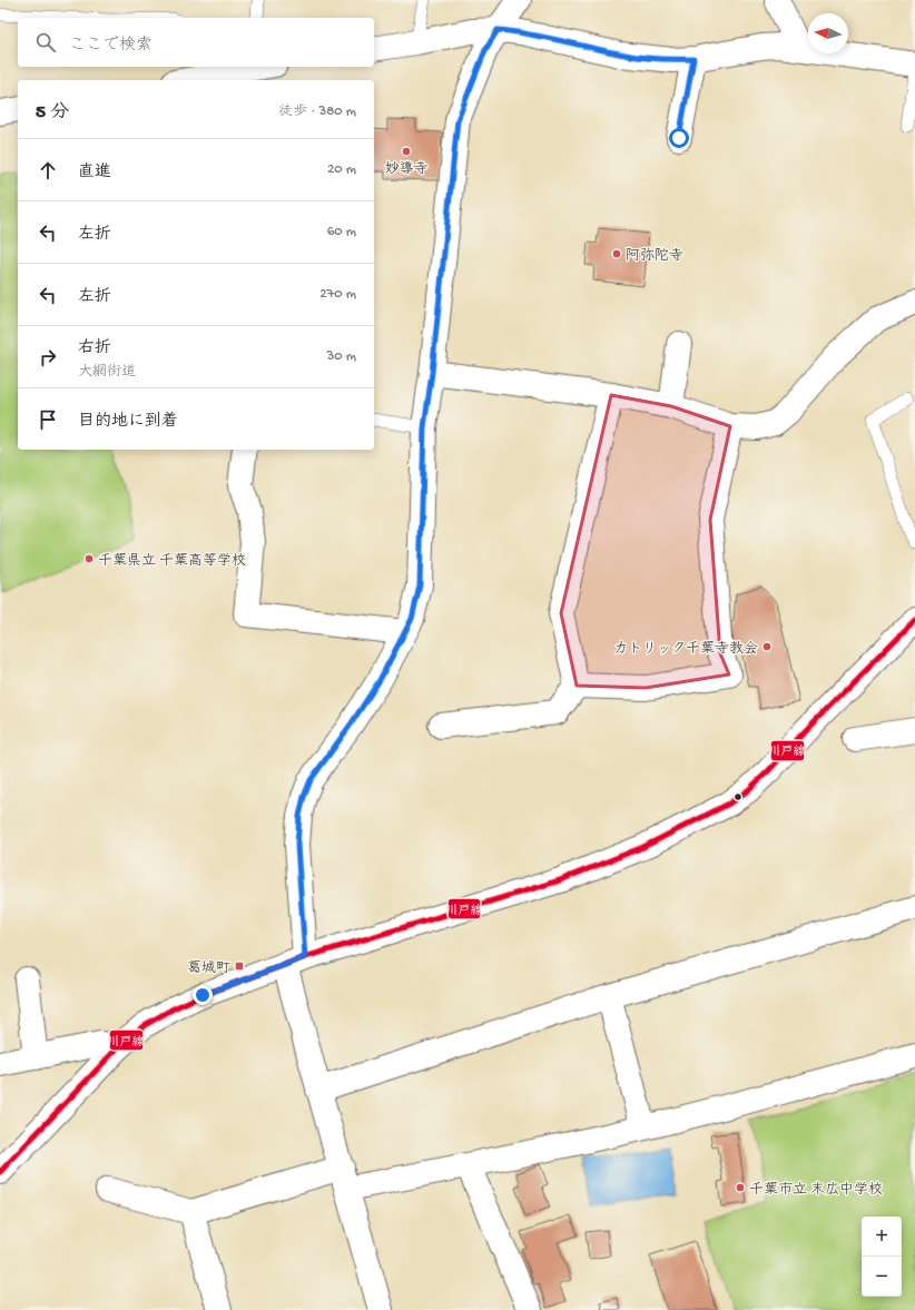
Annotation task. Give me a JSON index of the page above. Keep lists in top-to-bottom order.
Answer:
{
  "places": {
    "other": [
      "妙導寺",
      "阿弥陀寺",
      "千葉県立 千葉高等学校",
      "カトリック千葉寺教会",
      "千葉市立 末広中学校"
    ],
    "transit": ["葛城町"]
  },
  "lines": ["transit line 川戸線"],
  "north": "left",
  "page": {
    "search": "ここで検索",
    "heading": ["5 分", "徒歩 · 380 m"],
    "list": [
      ["直進", "20 m"],
      ["左折", "60 m"],
      ["左折", "270 m"],
      ["右折", "大網街道", "30 m"],
      "目的地に到着"
    ],
    "map_buttons": ["+", "−"]
  }
}
